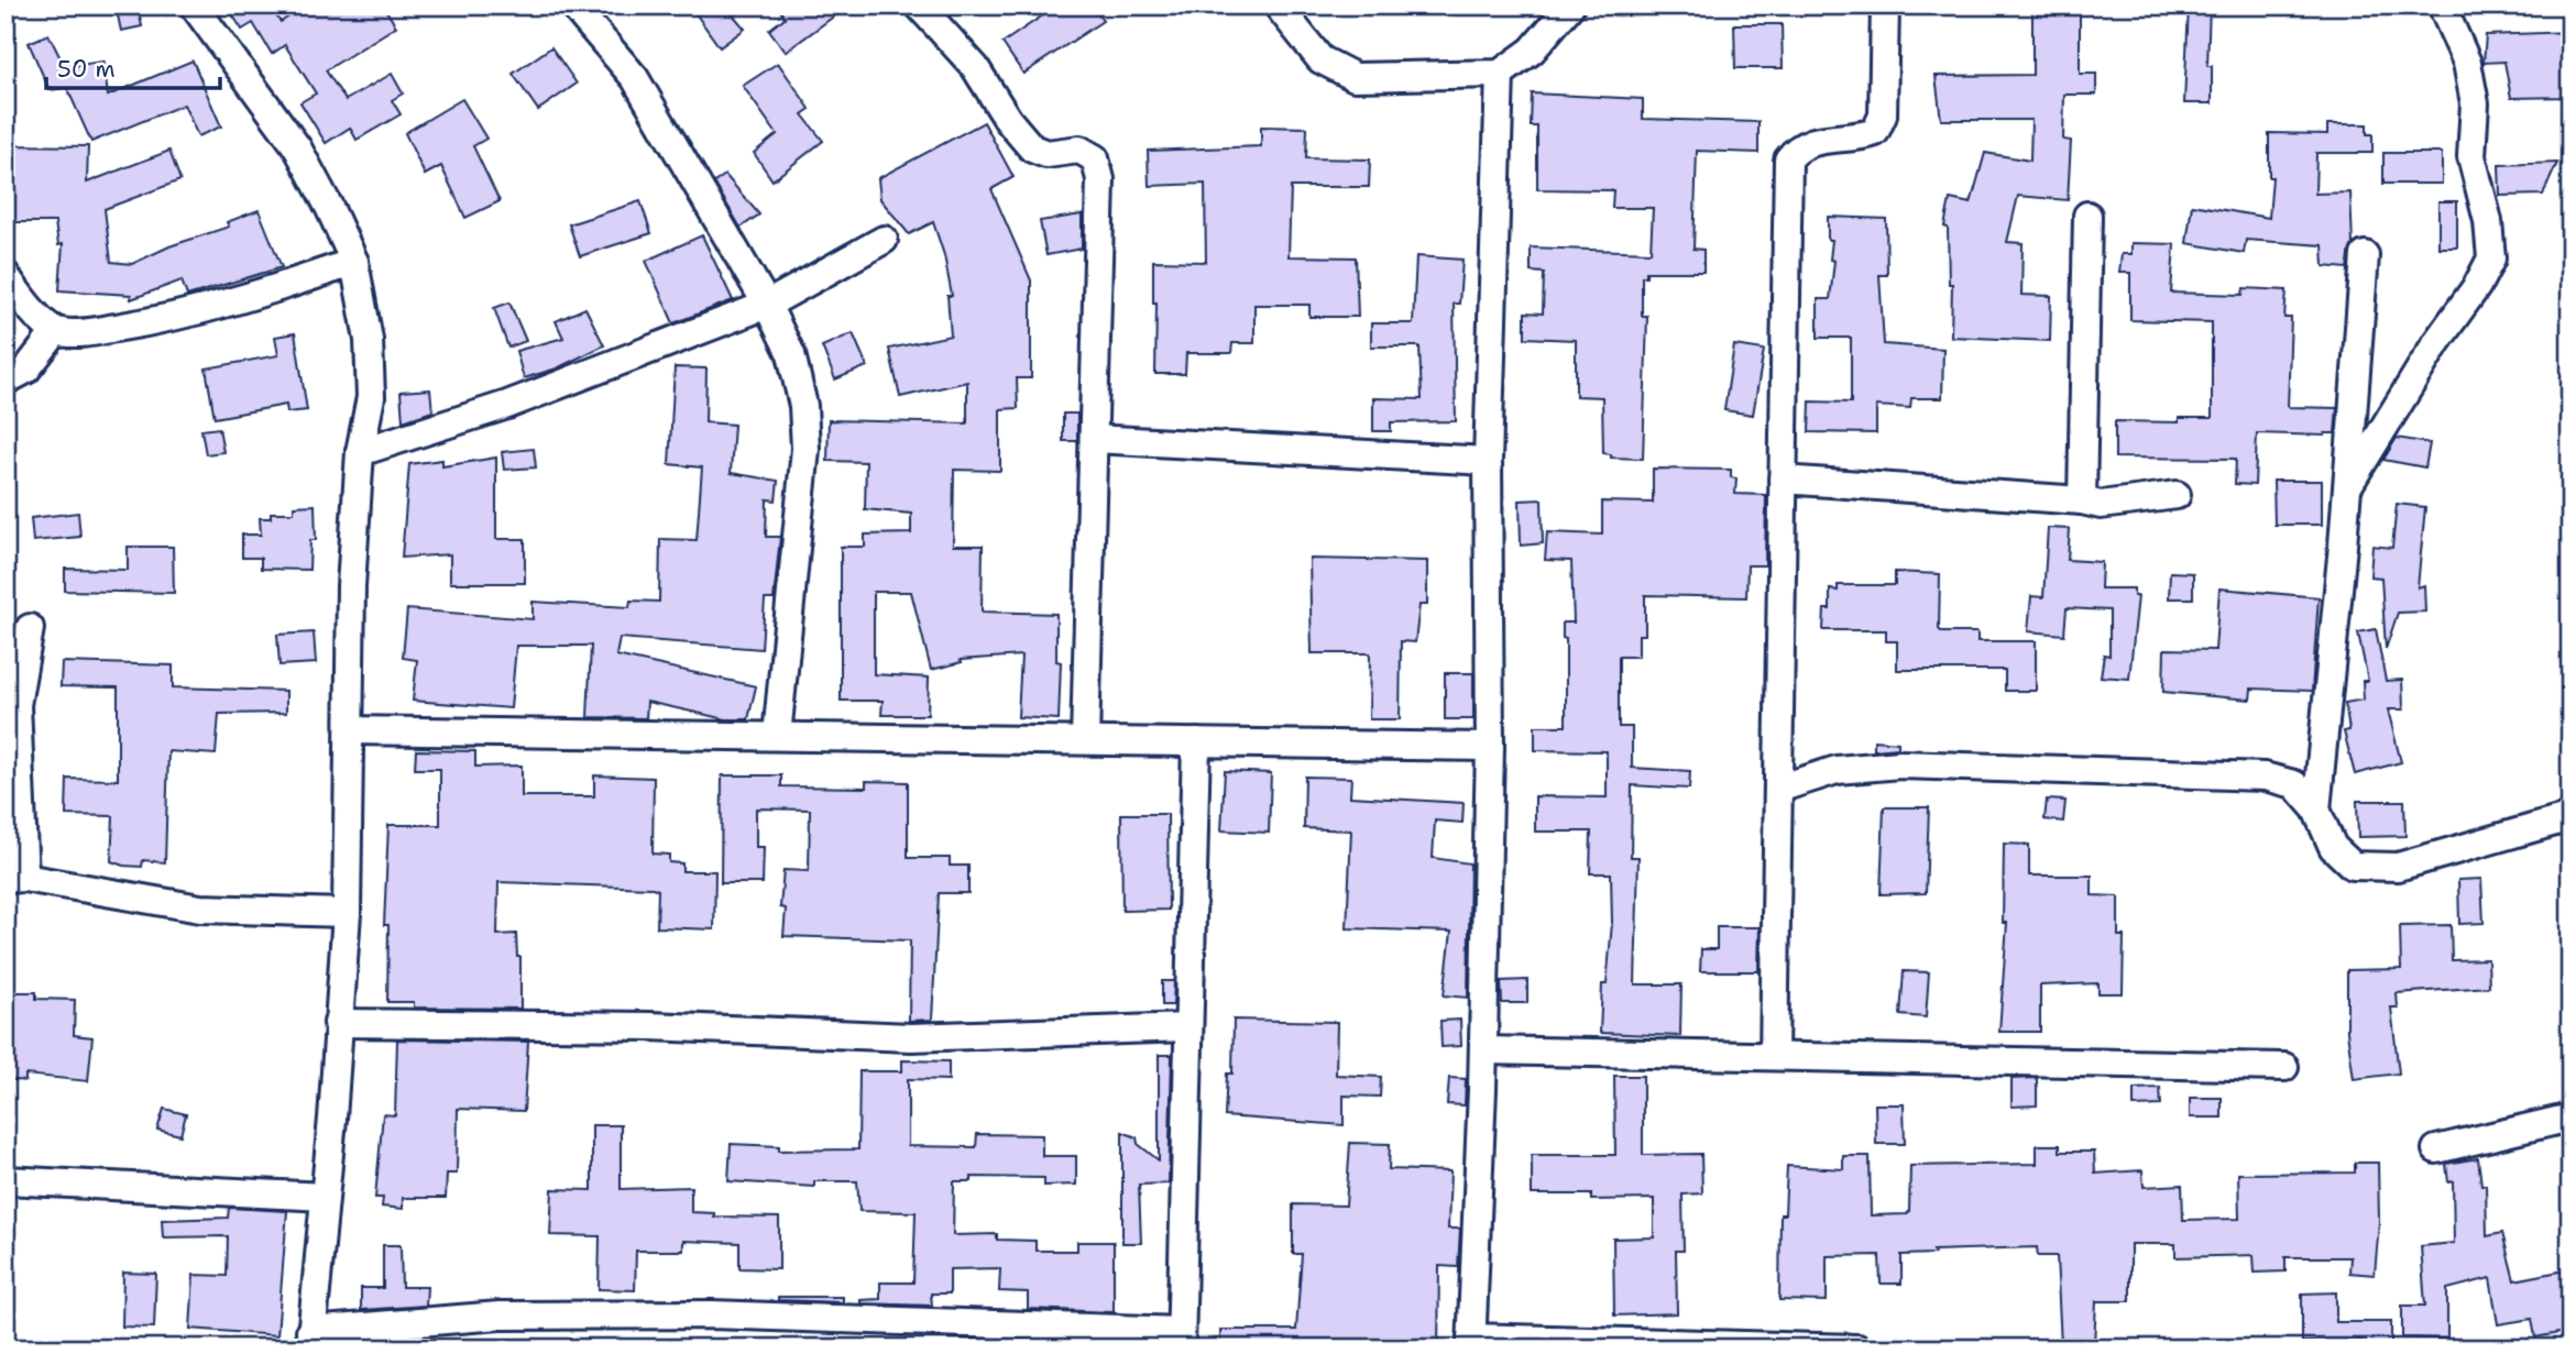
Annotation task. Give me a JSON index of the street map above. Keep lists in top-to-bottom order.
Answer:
{
  "scale_bar": "50 m"
}
